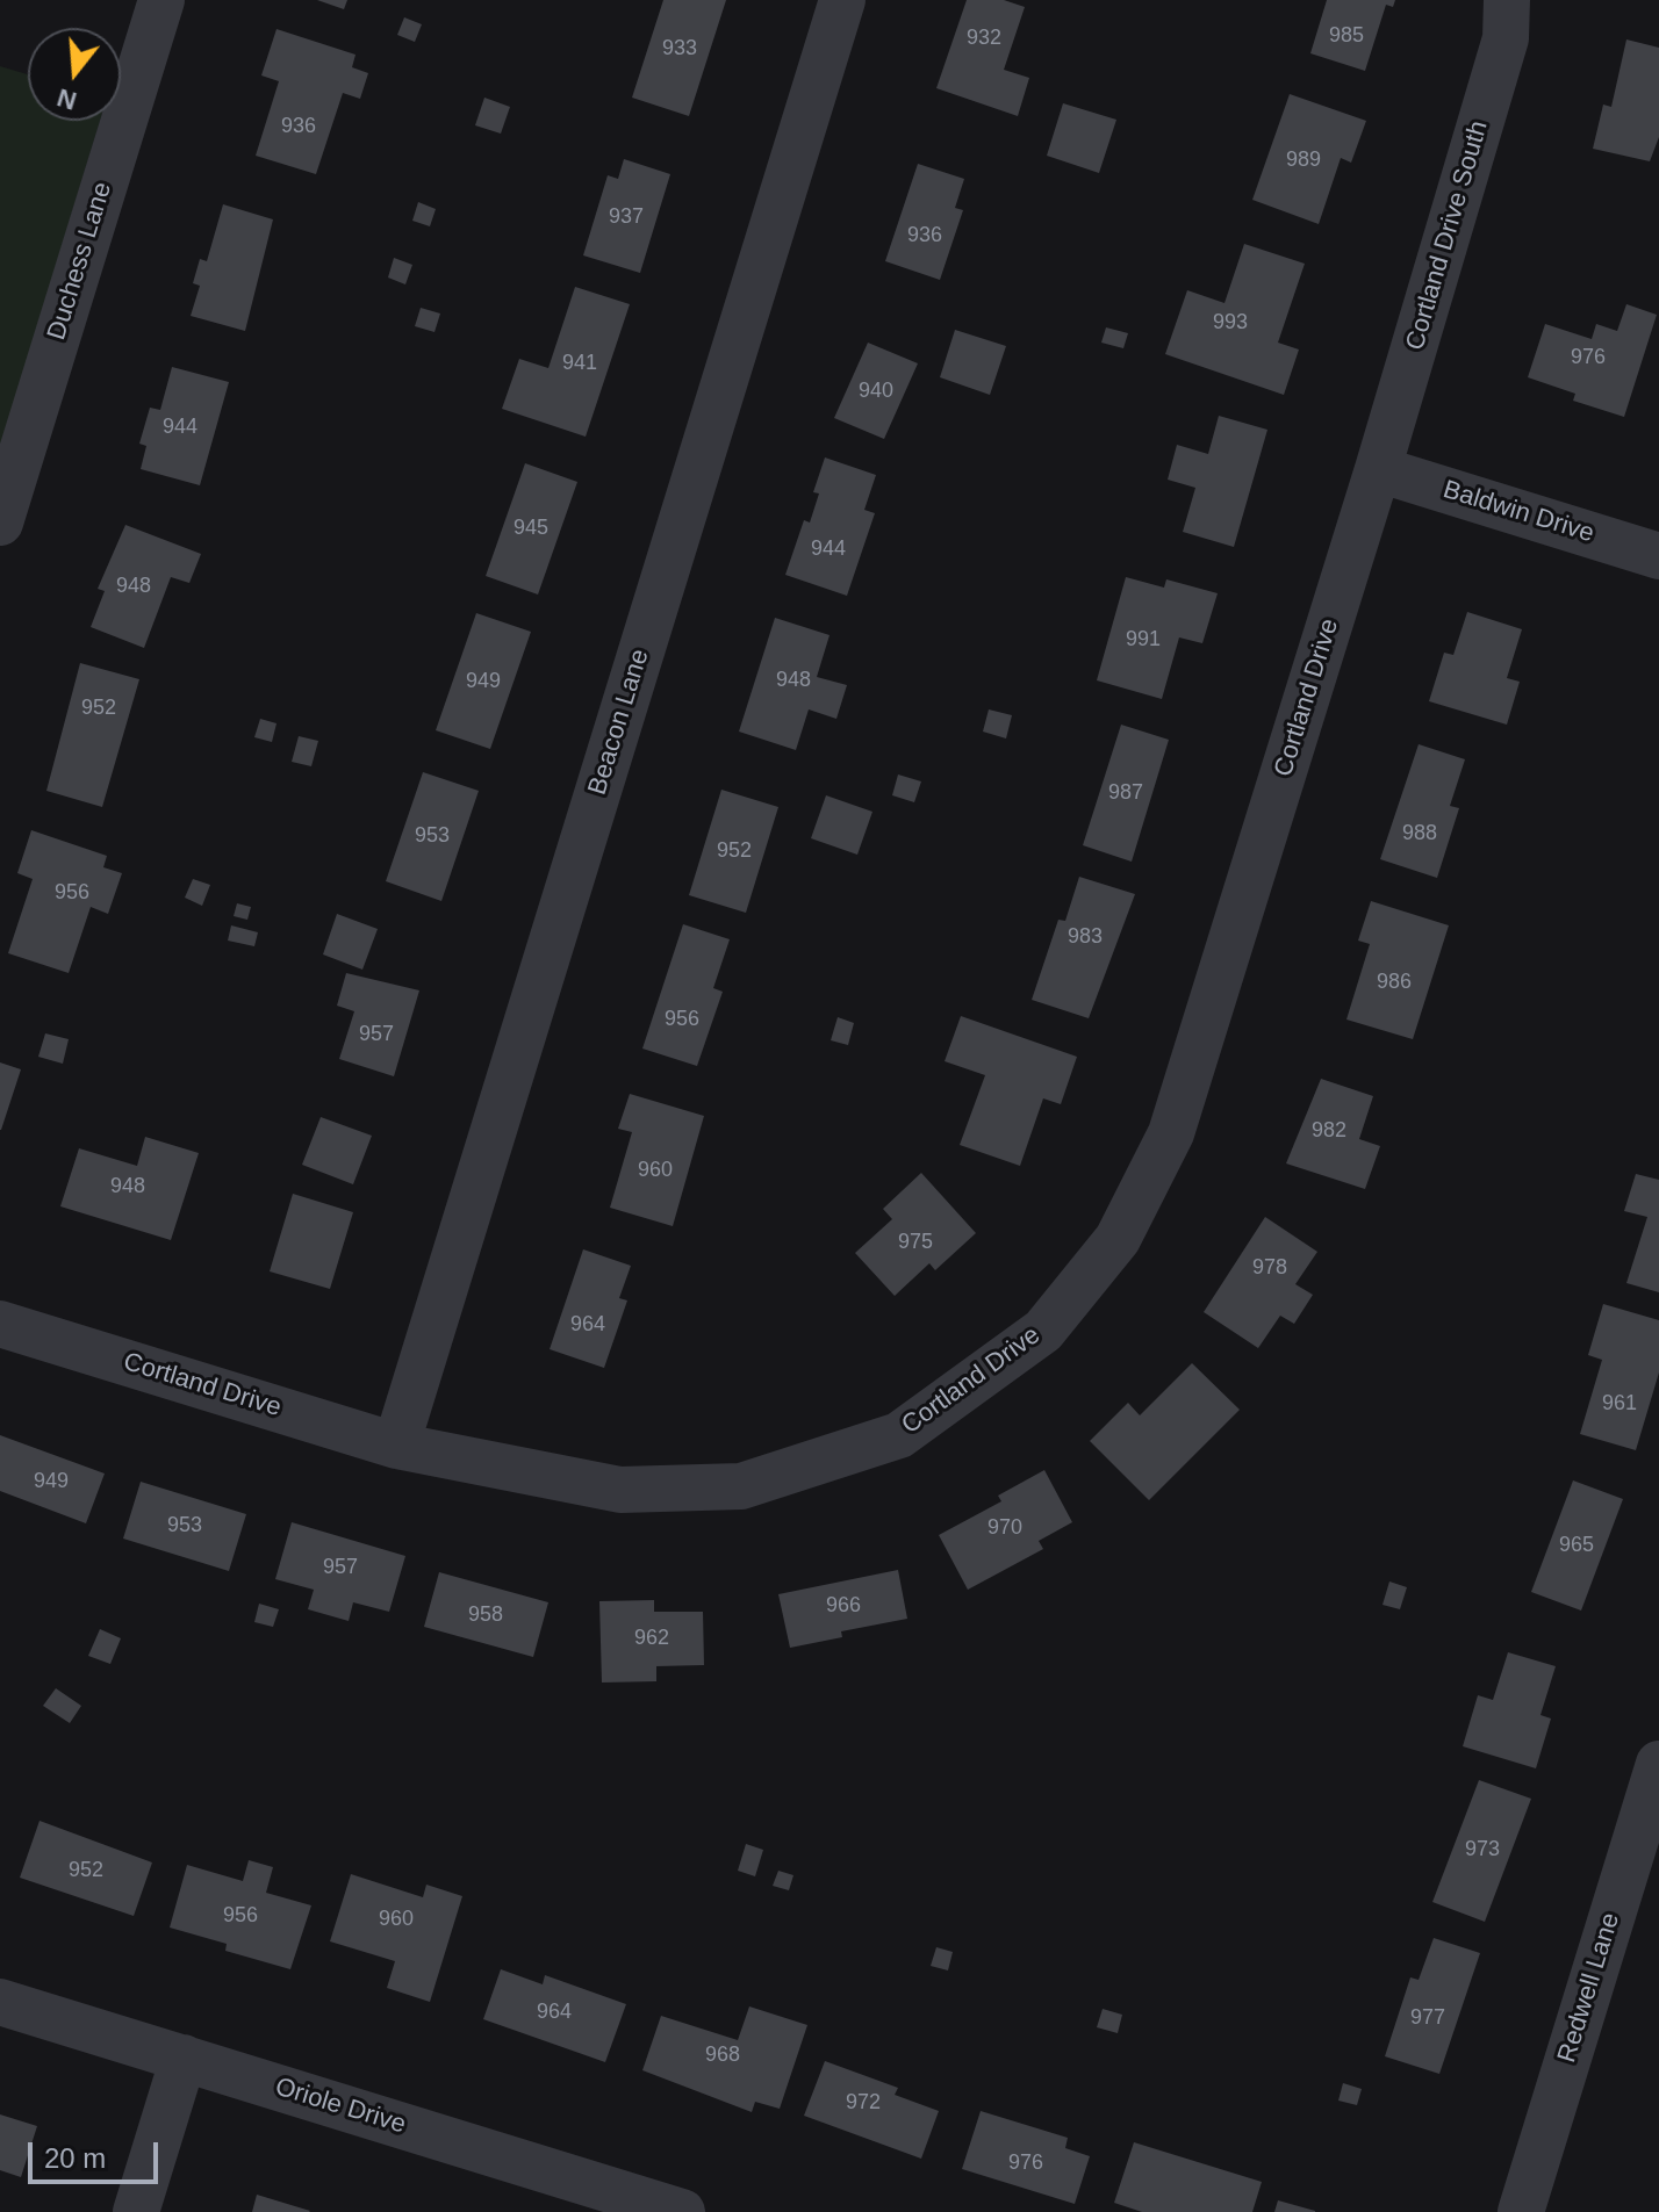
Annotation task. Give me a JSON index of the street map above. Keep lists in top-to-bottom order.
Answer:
{
  "streets": {
    "street": [
      "Cortland Drive South",
      "Duchess Lane",
      "Baldwin Drive",
      "Cortland Drive",
      "Beacon Lane",
      "Redwell Lane",
      "Oriole Drive"
    ]
  },
  "crossings": [
    ["Cortland Drive South", "Baldwin Drive"],
    ["Cortland Drive South", "Cortland Drive"],
    ["Baldwin Drive", "Cortland Drive"],
    ["Cortland Drive", "Beacon Lane"]
  ],
  "house_numbers": [
    "985",
    "932",
    "933",
    "936",
    "989",
    "937",
    "936",
    "993",
    "976",
    "941",
    "940",
    "944",
    "945",
    "944",
    "948",
    "991",
    "948",
    "949",
    "952",
    "987",
    "988",
    "953",
    "952",
    "956",
    "983",
    "986",
    "956",
    "957",
    "982",
    "960",
    "948",
    "975",
    "978",
    "964",
    "961",
    "949",
    "953",
    "970",
    "965",
    "957",
    "966",
    "958",
    "962",
    "973",
    "952",
    "956",
    "960",
    "964",
    "977",
    "968",
    "972",
    "976"
  ],
  "scale_bar": "20 m",
  "north": "bottom"
}
